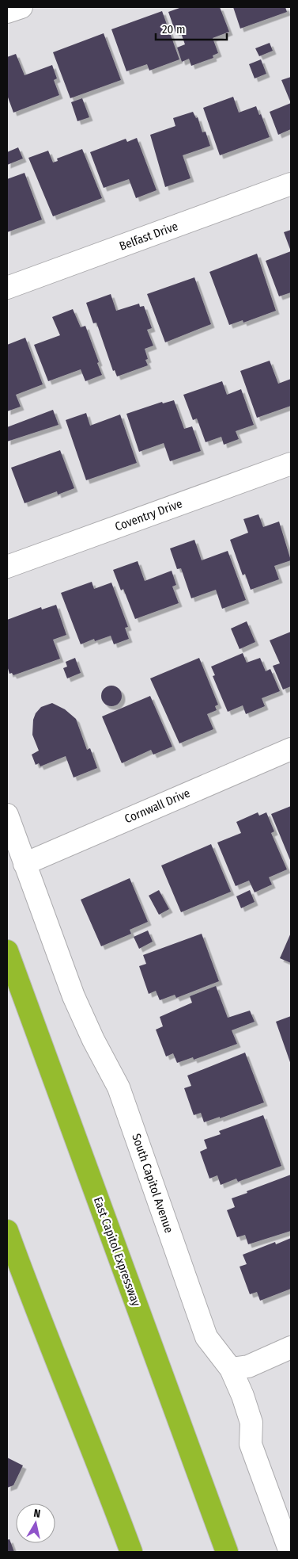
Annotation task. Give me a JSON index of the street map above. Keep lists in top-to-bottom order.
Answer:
{
  "streets": {
    "highway": ["East Capitol Expressway"],
    "street": [
      "Belfast Drive",
      "Coventry Drive",
      "Cornwall Drive",
      "South Capitol Avenue"
    ]
  },
  "crossings": [
    ["Cornwall Drive", "South Capitol Avenue"]
  ],
  "scale_bar": "20 m",
  "north": "top"
}
